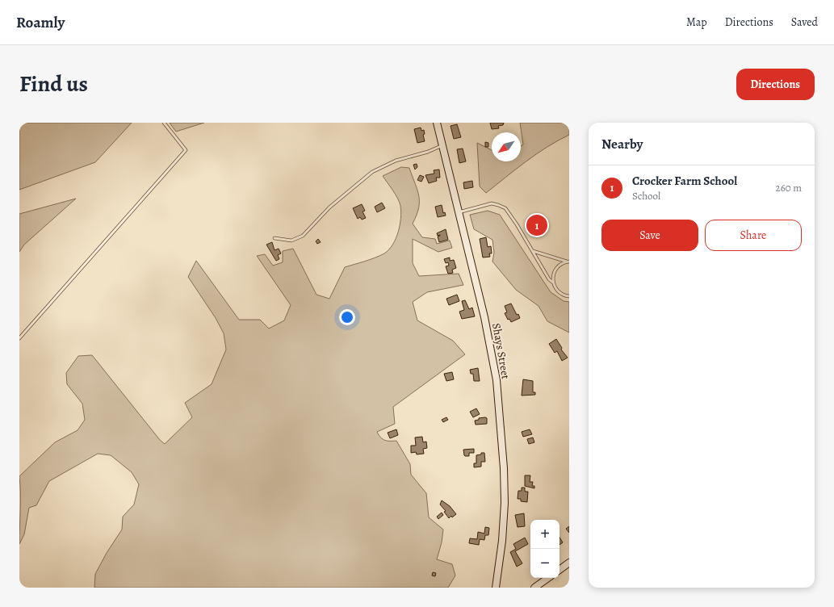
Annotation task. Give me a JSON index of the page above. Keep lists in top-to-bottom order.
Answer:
{
  "streets": {
    "main road": ["Shays Street"]
  },
  "north": "bottom left",
  "page": {
    "header": "Roamly",
    "nav": ["Map", "Directions", "Saved"],
    "title": "Find us",
    "buttons": [
      "Directions",
      ["Save", "Share"]
    ],
    "heading": "Nearby",
    "list": [
      {
        "mark": "1",
        "name": "Crocker Farm School",
        "note": "School",
        "value": "260 m"
      }
    ],
    "pins": "1",
    "map_buttons": ["+", "−"]
  }
}
